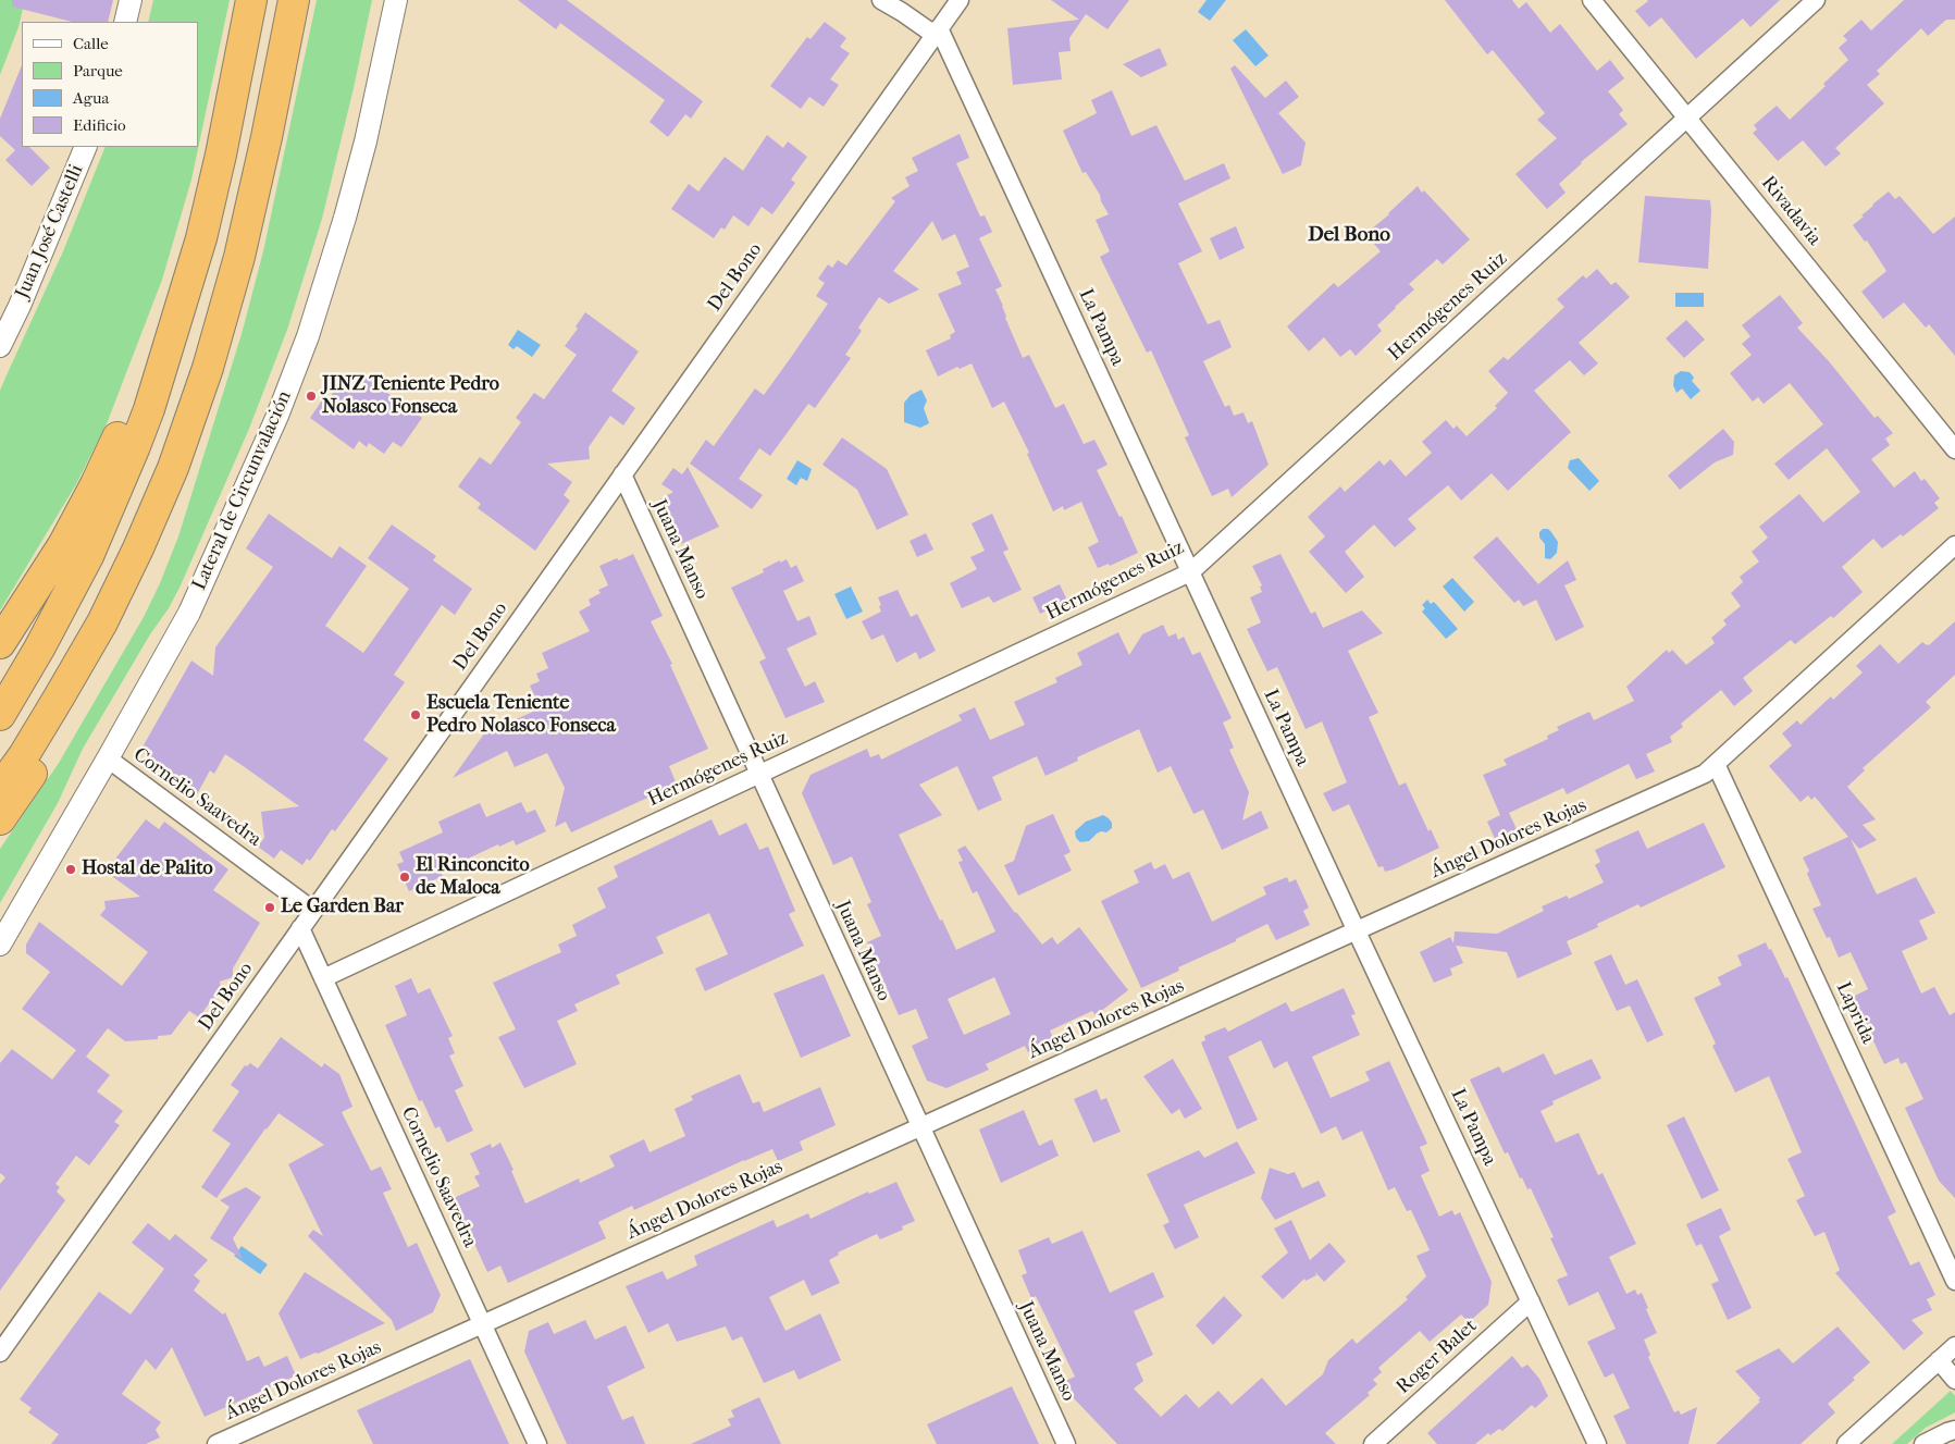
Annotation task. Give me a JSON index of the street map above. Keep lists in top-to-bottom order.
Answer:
{
  "streets": {
    "street": [
      "Rivadavia",
      "Juan José Castelli",
      "Del Bono",
      "Hermógenes Ruiz",
      "La Pampa",
      "Lateral de Circunvalación",
      "Juana Manso",
      "Cornelio Saavedra",
      "Ángel Dolores Rojas",
      "Laprida",
      "Roger Balet"
    ]
  },
  "crossings": [
    ["Rivadavia", "Hermógenes Ruiz"],
    ["Del Bono", "La Pampa"],
    ["Del Bono", "Juana Manso"],
    ["Del Bono", "Cornelio Saavedra"],
    ["Hermógenes Ruiz", "La Pampa"],
    ["Hermógenes Ruiz", "Juana Manso"],
    ["Hermógenes Ruiz", "Cornelio Saavedra"],
    ["La Pampa", "Ángel Dolores Rojas"],
    ["La Pampa", "Roger Balet"],
    ["Lateral de Circunvalación", "Cornelio Saavedra"],
    ["Juana Manso", "Ángel Dolores Rojas"],
    ["Cornelio Saavedra", "Ángel Dolores Rojas"],
    ["Ángel Dolores Rojas", "Laprida"]
  ],
  "districts": ["Del Bono"],
  "places": [
    "JINZ Teniente Pedro Nolasco Fonseca",
    "Escuela Teniente Pedro Nolasco Fonseca",
    "Hostal de Palito",
    "El Rinconcito de Maloca",
    "Le Garden Bar"
  ],
  "legend": [
    "Calle",
    "Parque",
    "Agua",
    "Edificio"
  ]
}
